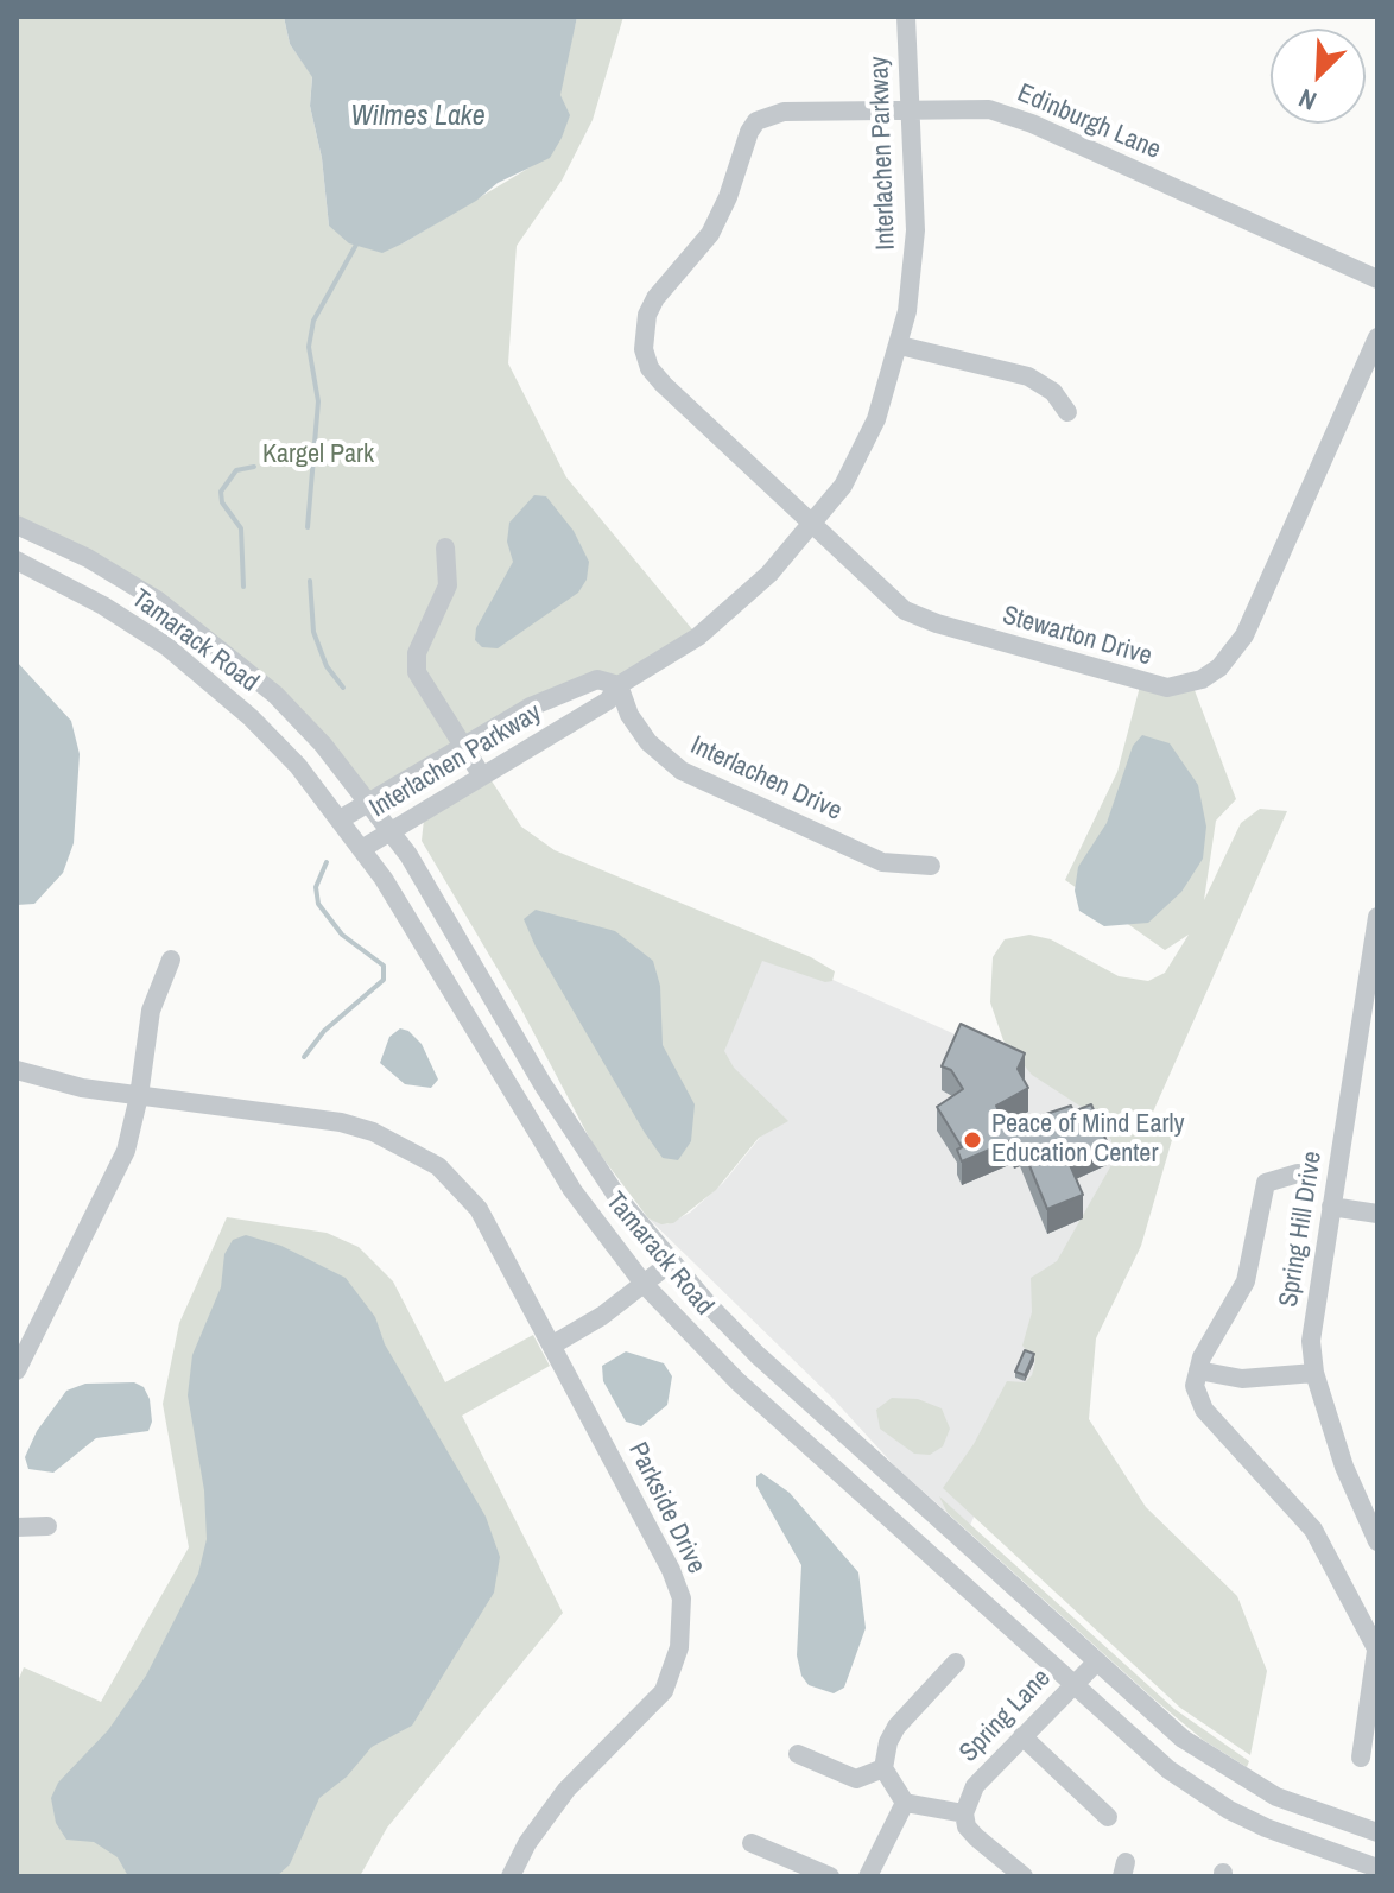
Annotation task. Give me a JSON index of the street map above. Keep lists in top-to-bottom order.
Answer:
{
  "streets": {
    "street": [
      "Edinburgh Lane",
      "Interlachen Parkway",
      "Stewarton Drive",
      "Tamarack Road",
      "Interlachen Drive",
      "Spring Hill Drive",
      "Parkside Drive",
      "Spring Lane"
    ]
  },
  "crossings": [
    ["Edinburgh Lane", "Interlachen Parkway"],
    ["Edinburgh Lane", "Stewarton Drive"],
    ["Interlachen Parkway", "Stewarton Drive"],
    ["Interlachen Parkway", "Tamarack Road"],
    ["Interlachen Parkway", "Interlachen Drive"],
    ["Tamarack Road", "Spring Lane"]
  ],
  "water": ["Wilmes Lake"],
  "parks": ["Kargel Park"],
  "places": ["Peace of Mind Early Education Center"],
  "north": "bottom left"
}
